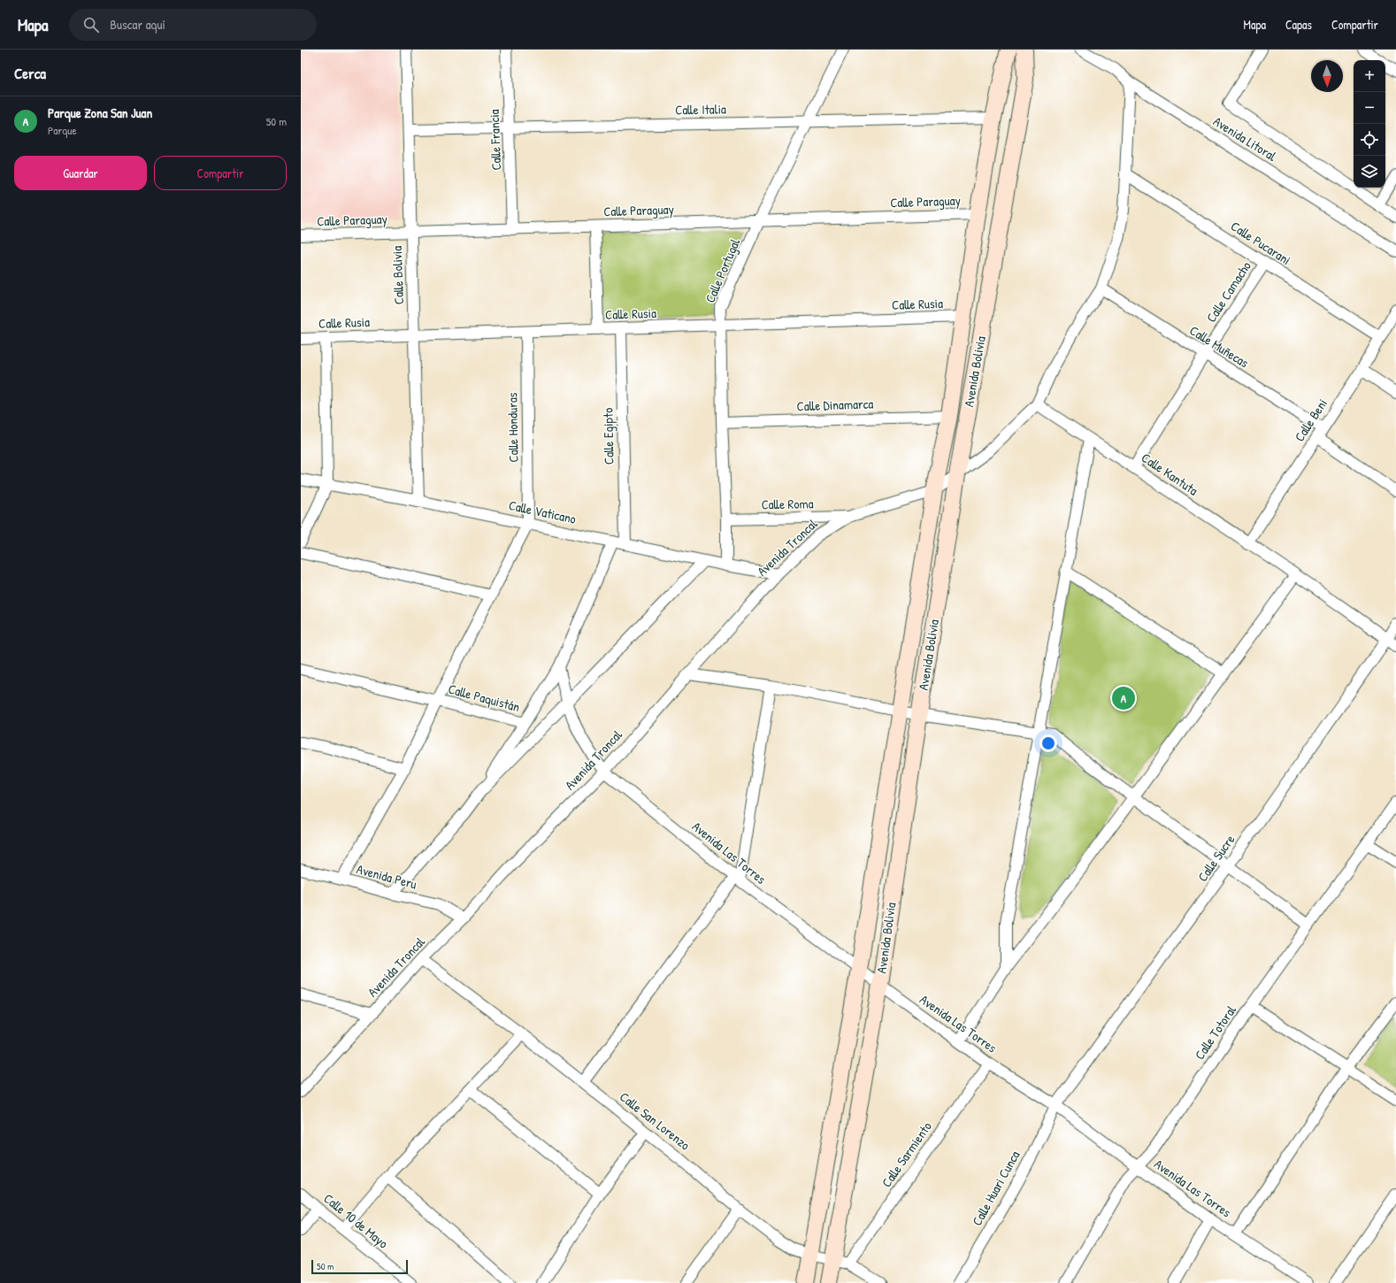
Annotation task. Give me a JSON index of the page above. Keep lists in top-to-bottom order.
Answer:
{
  "streets": {
    "street": [
      "Calle Italia",
      "Avenida Litoral",
      "Calle Francia",
      "Calle Paraguay",
      "Calle Pucarani",
      "Calle Portugal",
      "Calle Bolivia",
      "Calle Camacho",
      "Calle Rusia",
      "Calle Muñecas",
      "Avenida Bolivia",
      "Calle Dinamarca",
      "Calle Beni",
      "Calle Honduras",
      "Calle Egipto",
      "Calle Kantuta",
      "Calle Roma",
      "Calle Vaticano",
      "Avenida Troncal",
      "Calle Paquistán",
      "Avenida Las Torres",
      "Calle Sucre",
      "Avenida Peru",
      "Calle Totoral",
      "Calle San Lorenzo",
      "Calle Sarmiento",
      "Calle Huari Cunca",
      "Calle 10 de Mayo"
    ]
  },
  "crossings": [
    ["Calle Italia", "Calle Francia"],
    ["Calle Italia", "Calle Portugal"],
    ["Calle Italia", "Calle Bolivia"],
    ["Calle Italia", "Avenida Bolivia"],
    ["Calle Francia", "Calle Paraguay"],
    ["Calle Paraguay", "Calle Portugal"],
    ["Calle Paraguay", "Calle Bolivia"],
    ["Calle Paraguay", "Avenida Bolivia"],
    ["Calle Pucarani", "Calle Camacho"],
    ["Calle Pucarani", "Calle Beni"],
    ["Calle Portugal", "Calle Rusia"],
    ["Calle Portugal", "Calle Dinamarca"],
    ["Calle Portugal", "Calle Roma"],
    ["Calle Portugal", "Calle Vaticano"],
    ["Calle Bolivia", "Calle Rusia"],
    ["Calle Bolivia", "Calle Vaticano"],
    ["Calle Camacho", "Calle Muñecas"],
    ["Calle Camacho", "Calle Kantuta"],
    ["Calle Rusia", "Avenida Bolivia"],
    ["Calle Rusia", "Calle Honduras"],
    ["Calle Rusia", "Calle Egipto"],
    ["Calle Muñecas", "Calle Beni"],
    ["Avenida Bolivia", "Calle Dinamarca"],
    ["Avenida Bolivia", "Avenida Troncal"],
    ["Avenida Bolivia", "Avenida Las Torres"],
    ["Avenida Bolivia", "Calle San Lorenzo"],
    ["Avenida Bolivia", "Calle Sarmiento"],
    ["Calle Beni", "Calle Kantuta"],
    ["Calle Honduras", "Calle Vaticano"],
    ["Calle Egipto", "Calle Vaticano"],
    ["Calle Kantuta", "Calle Sucre"],
    ["Calle Roma", "Avenida Troncal"],
    ["Calle Vaticano", "Avenida Troncal"],
    ["Calle Vaticano", "Calle Paquistán"],
    ["Avenida Troncal", "Avenida Las Torres"],
    ["Avenida Troncal", "Avenida Peru"],
    ["Avenida Troncal", "Calle San Lorenzo"],
    ["Calle Paquistán", "Avenida Las Torres"],
    ["Avenida Las Torres", "Calle Sucre"],
    ["Avenida Las Torres", "Calle Totoral"],
    ["Avenida Las Torres", "Calle Sarmiento"],
    ["Avenida Las Torres", "Calle Huari Cunca"],
    ["Calle Sucre", "Calle Huari Cunca"],
    ["Calle San Lorenzo", "Calle Sarmiento"]
  ],
  "scale_bar": "50 m",
  "north": "bottom",
  "page": {
    "header": "Mapa",
    "search": "Buscar aquí",
    "nav": ["Mapa", "Capas", "Compartir"],
    "heading": "Cerca",
    "map_buttons": ["+", "−"],
    "list": [
      {
        "mark": "A",
        "name": "Parque Zona San Juan",
        "note": "Parque",
        "value": "50 m"
      }
    ],
    "buttons": ["Guardar", "Compartir"],
    "pins": "A",
    "scale": "50 m"
  }
}
